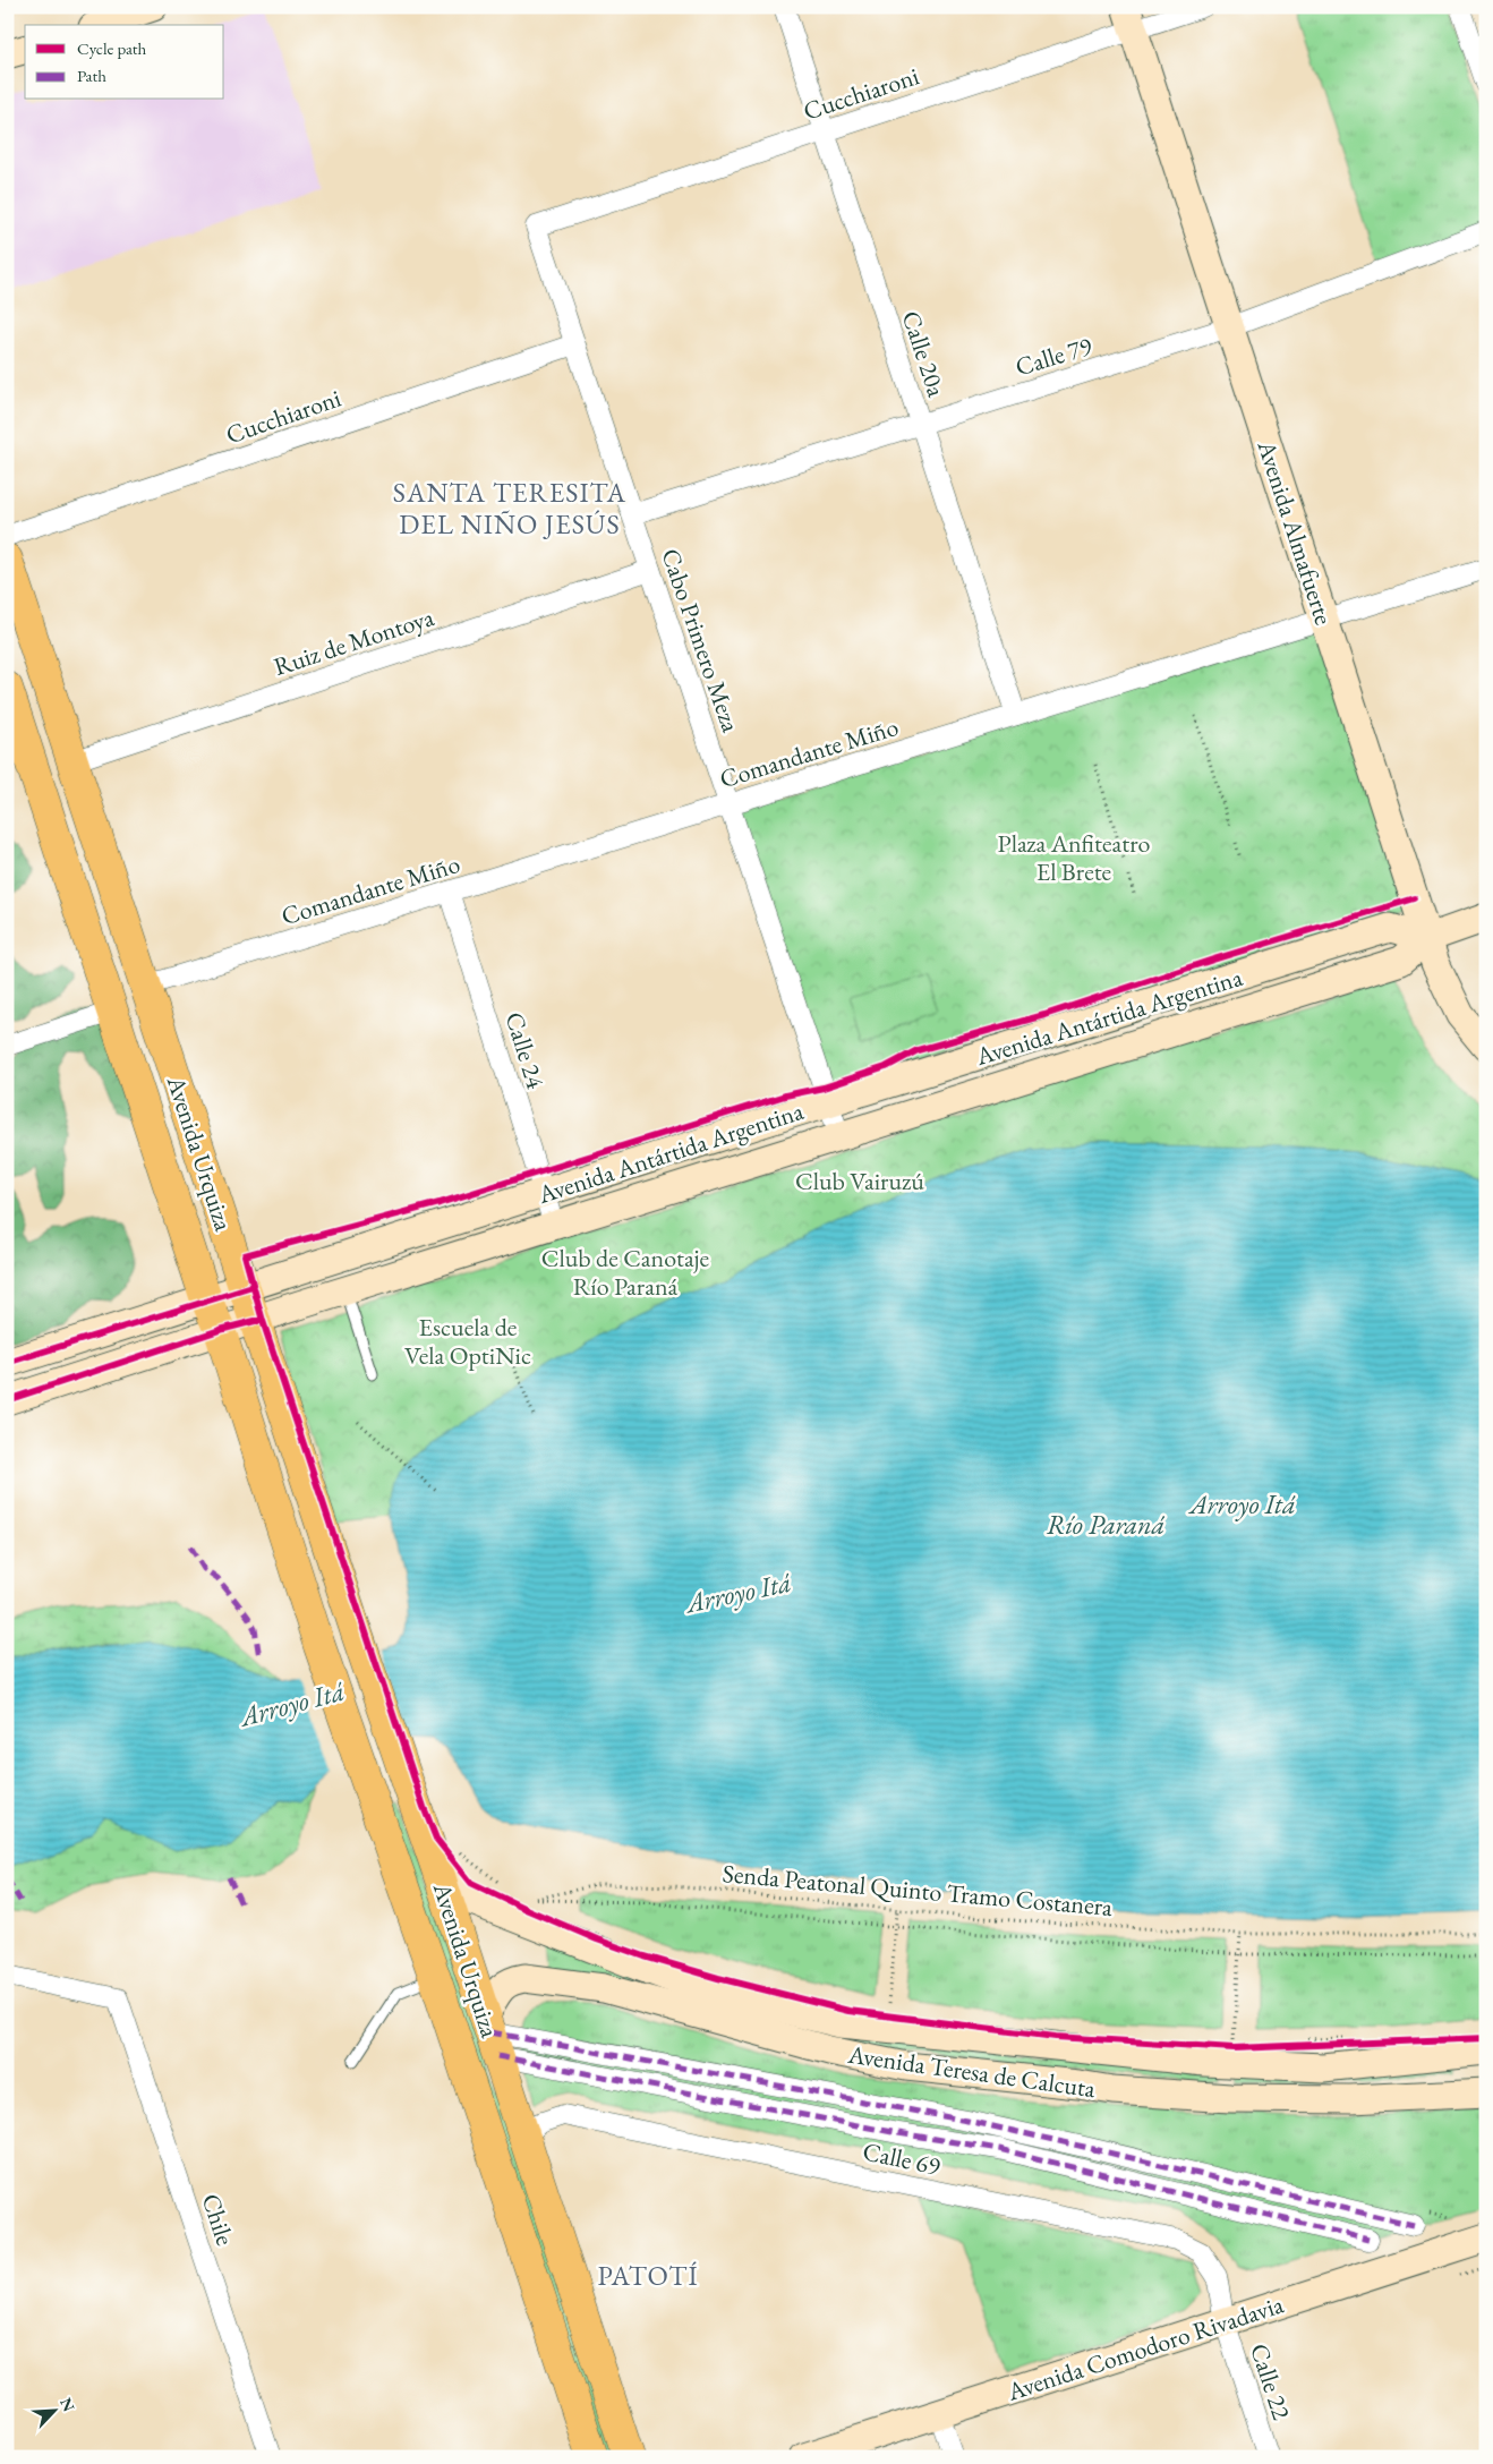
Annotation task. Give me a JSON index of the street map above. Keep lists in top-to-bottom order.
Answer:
{
  "streets": {
    "main road": [
      "Avenida Almafuerte",
      "Avenida Antártida Argentina",
      "Avenida Urquiza",
      "Avenida Teresa de Calcuta",
      "Avenida Comodoro Rivadavia"
    ],
    "street": [
      "Cucchiaroni",
      "Calle 20a",
      "Calle 79",
      "Cabo Primero Meza",
      "Ruiz de Montoya",
      "Comandante Miño",
      "Calle 24",
      "Calle 69",
      "Chile",
      "Calle 22"
    ],
    "path": ["Senda Peatonal Quinto Tramo Costanera"]
  },
  "crossings": [
    ["Cucchiaroni", "Calle 20a"],
    ["Cucchiaroni", "Avenida Almafuerte"],
    ["Cucchiaroni", "Cabo Primero Meza"],
    ["Calle 20a", "Calle 79"],
    ["Calle 20a", "Comandante Miño"],
    ["Calle 79", "Avenida Almafuerte"],
    ["Calle 79", "Cabo Primero Meza"],
    ["Avenida Almafuerte", "Comandante Miño"],
    ["Avenida Almafuerte", "Avenida Antártida Argentina"],
    ["Cabo Primero Meza", "Ruiz de Montoya"],
    ["Cabo Primero Meza", "Comandante Miño"],
    ["Cabo Primero Meza", "Avenida Antártida Argentina"],
    ["Ruiz de Montoya", "Avenida Urquiza"],
    ["Comandante Miño", "Calle 24"],
    ["Comandante Miño", "Avenida Urquiza"],
    ["Avenida Antártida Argentina", "Calle 24"],
    ["Avenida Antártida Argentina", "Avenida Urquiza"],
    ["Avenida Urquiza", "Avenida Teresa de Calcuta"],
    ["Avenida Urquiza", "Calle 69"],
    ["Calle 69", "Avenida Comodoro Rivadavia"],
    ["Calle 69", "Calle 22"],
    ["Avenida Comodoro Rivadavia", "Calle 22"]
  ],
  "districts": ["SANTA TERESITA DEL NIÑO JESÚS", "PATOTÍ"],
  "water": ["Arroyo Itá", "Río Paraná"],
  "parks": [
    "Plaza Anfiteatro El Brete",
    "Club Vairuzú",
    "Club de Canotaje Río Paraná",
    "Escuela de Vela OptiNic"
  ],
  "legend": ["Cycle path", "Path"],
  "north": "top right"
}
